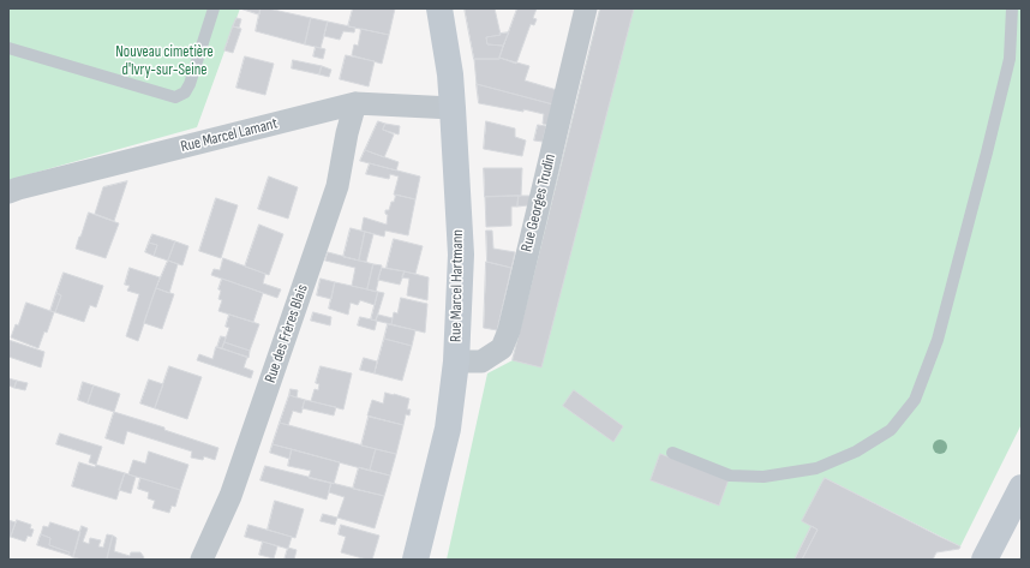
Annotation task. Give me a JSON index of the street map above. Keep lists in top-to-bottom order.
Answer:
{
  "streets": {
    "main road": ["Rue Marcel Hartmann"],
    "street": ["Rue Marcel Lamant", "Rue Georges Trudin", "Rue des Frères Blais"]
  },
  "crossings": [
    ["Rue Marcel Lamant", "Rue Marcel Hartmann"],
    ["Rue Marcel Lamant", "Rue des Frères Blais"],
    ["Rue Georges Trudin", "Rue Marcel Hartmann"]
  ],
  "parks": ["Nouveau cimetière d'Ivry-sur-Seine"]
}
